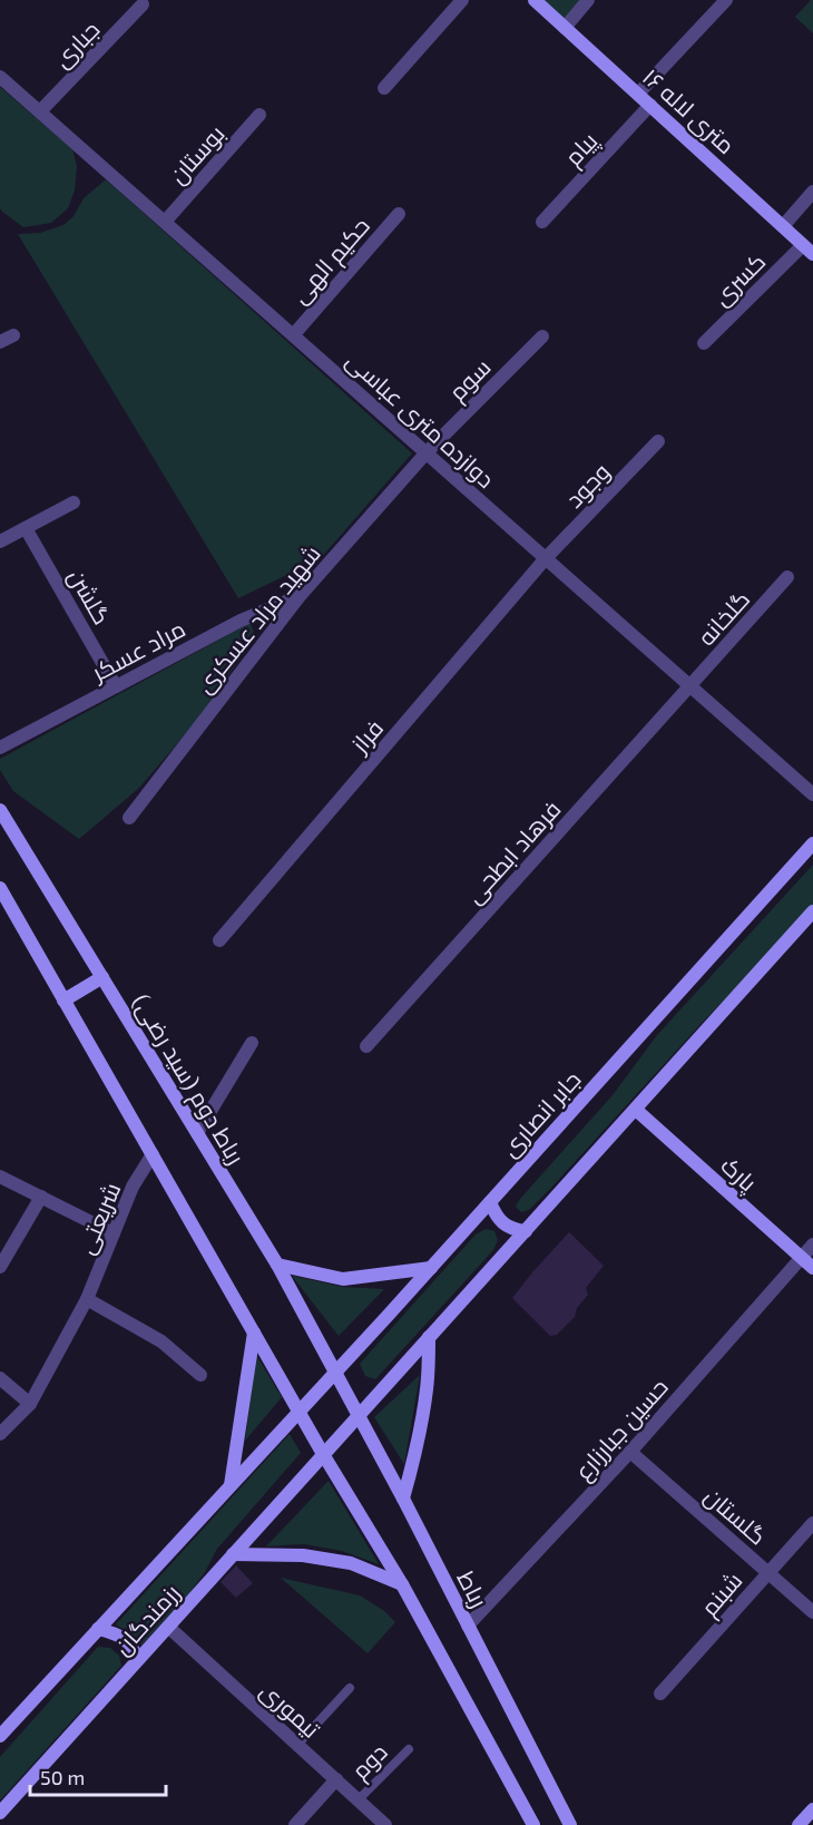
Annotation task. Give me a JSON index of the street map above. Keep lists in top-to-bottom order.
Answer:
{
  "streets": {
    "main road": [
      "۱۶ متری لاله",
      "رباط دوم (سید رضی)",
      "جابر انصاری",
      "پارک",
      "رباط",
      "رزمندگان"
    ],
    "street": [
      "جباری",
      "پیام",
      "بوستان",
      "حکیم الهی",
      "کسری",
      "سوم",
      "دوازده متری عباسی",
      "وجود",
      "گلشن",
      "گلخانه",
      "شهید مراد عسکری",
      "مراد عسکر",
      "فراز",
      "فرهاد ابطحی",
      "شریعتی",
      "حسین جبارزارع",
      "گلستان",
      "شبنم",
      "تیموری"
    ],
    "lane": ["دوم"]
  },
  "crossings": [
    ["جباری", "دوازده متری عباسی"],
    ["۱۶ متری لاله", "پیام"],
    ["۱۶ متری لاله", "کسری"],
    ["بوستان", "دوازده متری عباسی"],
    ["حکیم الهی", "دوازده متری عباسی"],
    ["سوم", "دوازده متری عباسی"],
    ["سوم", "شهید مراد عسکری"],
    ["دوازده متری عباسی", "وجود"],
    ["دوازده متری عباسی", "گلخانه"],
    ["دوازده متری عباسی", "شهید مراد عسکری"],
    ["دوازده متری عباسی", "فراز"],
    ["دوازده متری عباسی", "فرهاد ابطحی"],
    ["وجود", "فراز"],
    ["گلشن", "مراد عسکر"],
    ["گلخانه", "فرهاد ابطحی"],
    ["شهید مراد عسکری", "مراد عسکر"],
    ["رباط دوم (سید رضی)", "جابر انصاری"],
    ["رباط دوم (سید رضی)", "رباط"],
    ["جابر انصاری", "رباط"],
    ["جابر انصاری", "رزمندگان"],
    ["پارک", "حسین جبارزارع"],
    ["حسین جبارزارع", "گلستان"],
    ["حسین جبارزارع", "رباط"],
    ["گلستان", "شبنم"],
    ["رزمندگان", "تیموری"],
    ["تیموری", "دوم"]
  ],
  "scale_bar": "50 m"
}
